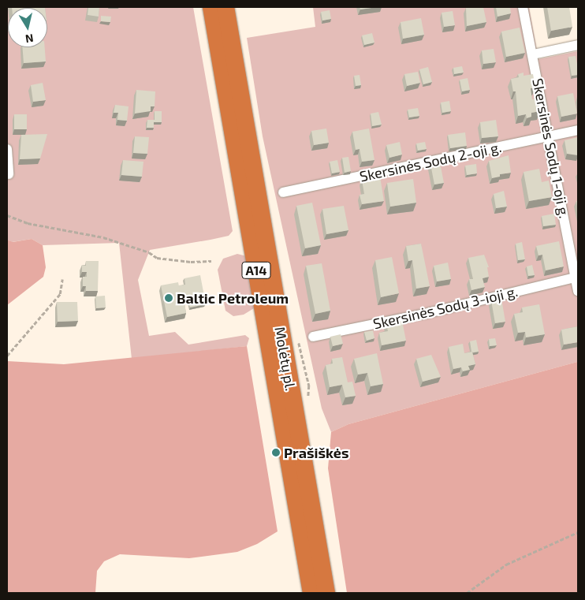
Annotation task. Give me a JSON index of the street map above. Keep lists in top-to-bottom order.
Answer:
{
  "streets": {
    "highway": ["A14", "Molėtų pl."],
    "street": ["Skersinės Sodų 1-oji g.", "Skersinės Sodų 2-oji g.", "Skersinės Sodų 3-ioji g."]
  },
  "crossings": [
    ["Skersinės Sodų 1-oji g.", "Skersinės Sodų 2-oji g."],
    ["Skersinės Sodų 1-oji g.", "Skersinės Sodų 3-ioji g."]
  ],
  "places": ["Baltic Petroleum", "Prašiškės"],
  "north": "bottom"
}
